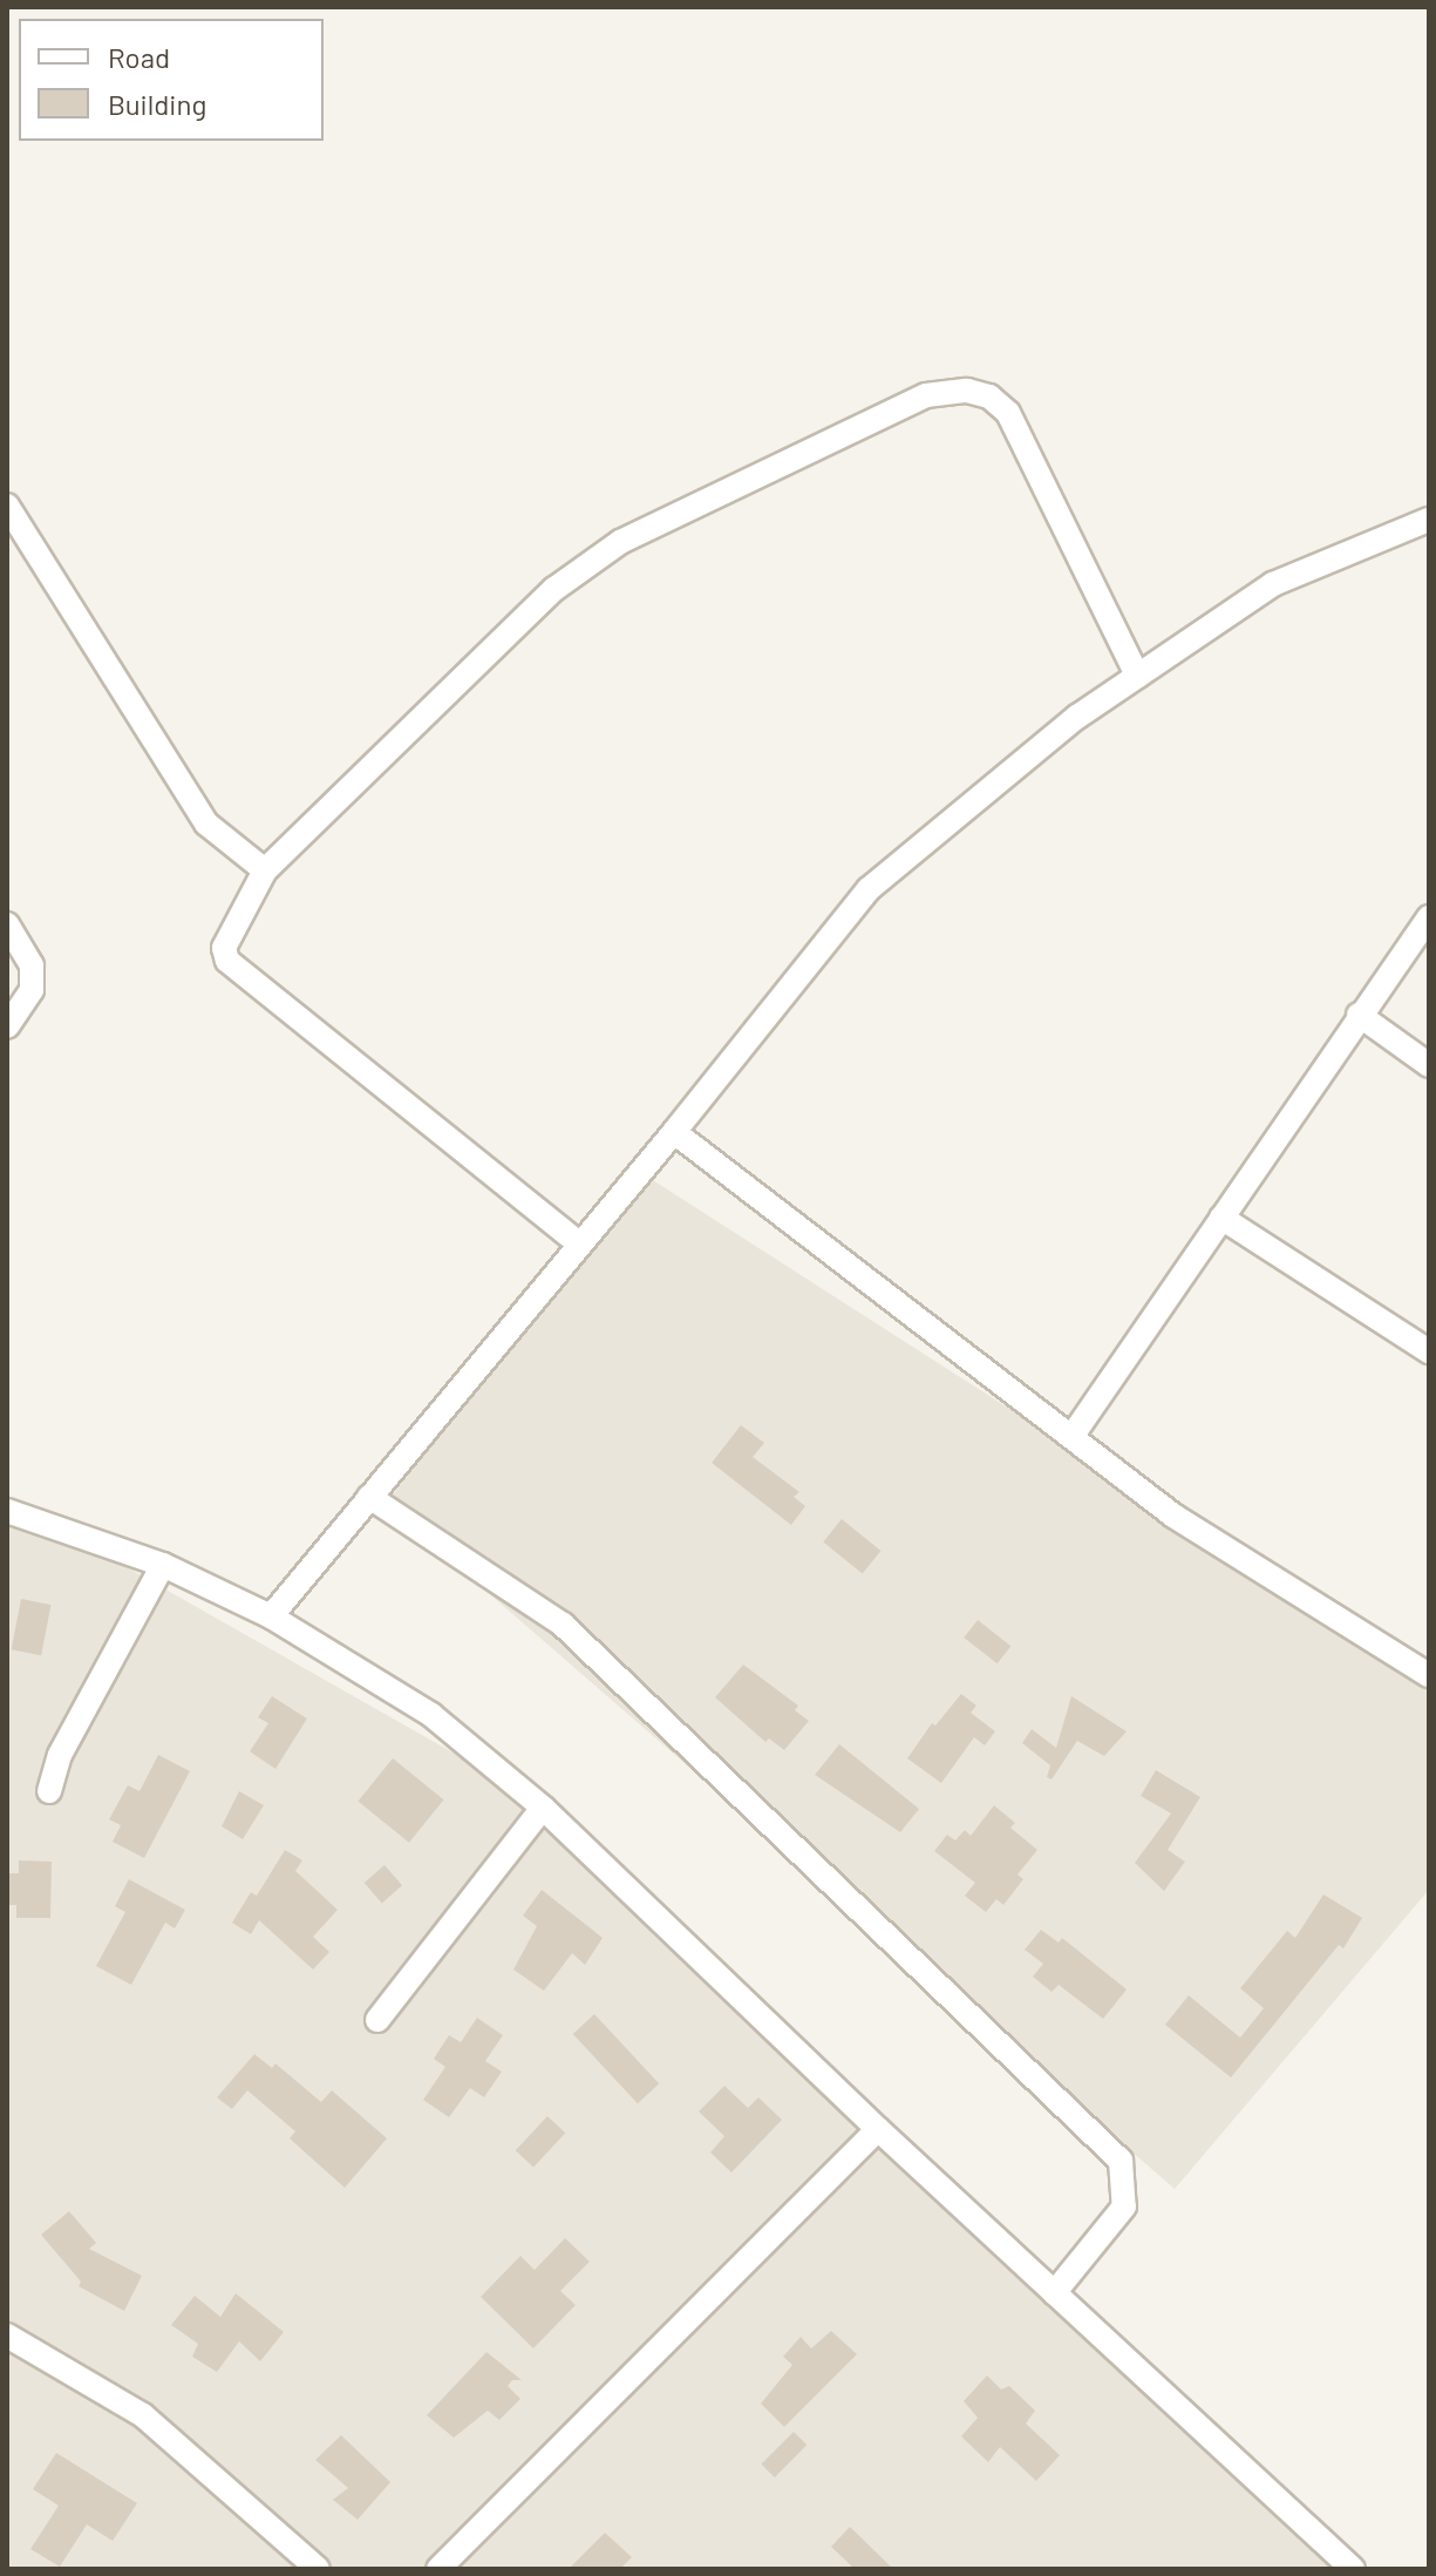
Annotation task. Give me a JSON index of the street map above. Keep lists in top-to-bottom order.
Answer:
{
  "legend": ["Road", "Building"]
}
